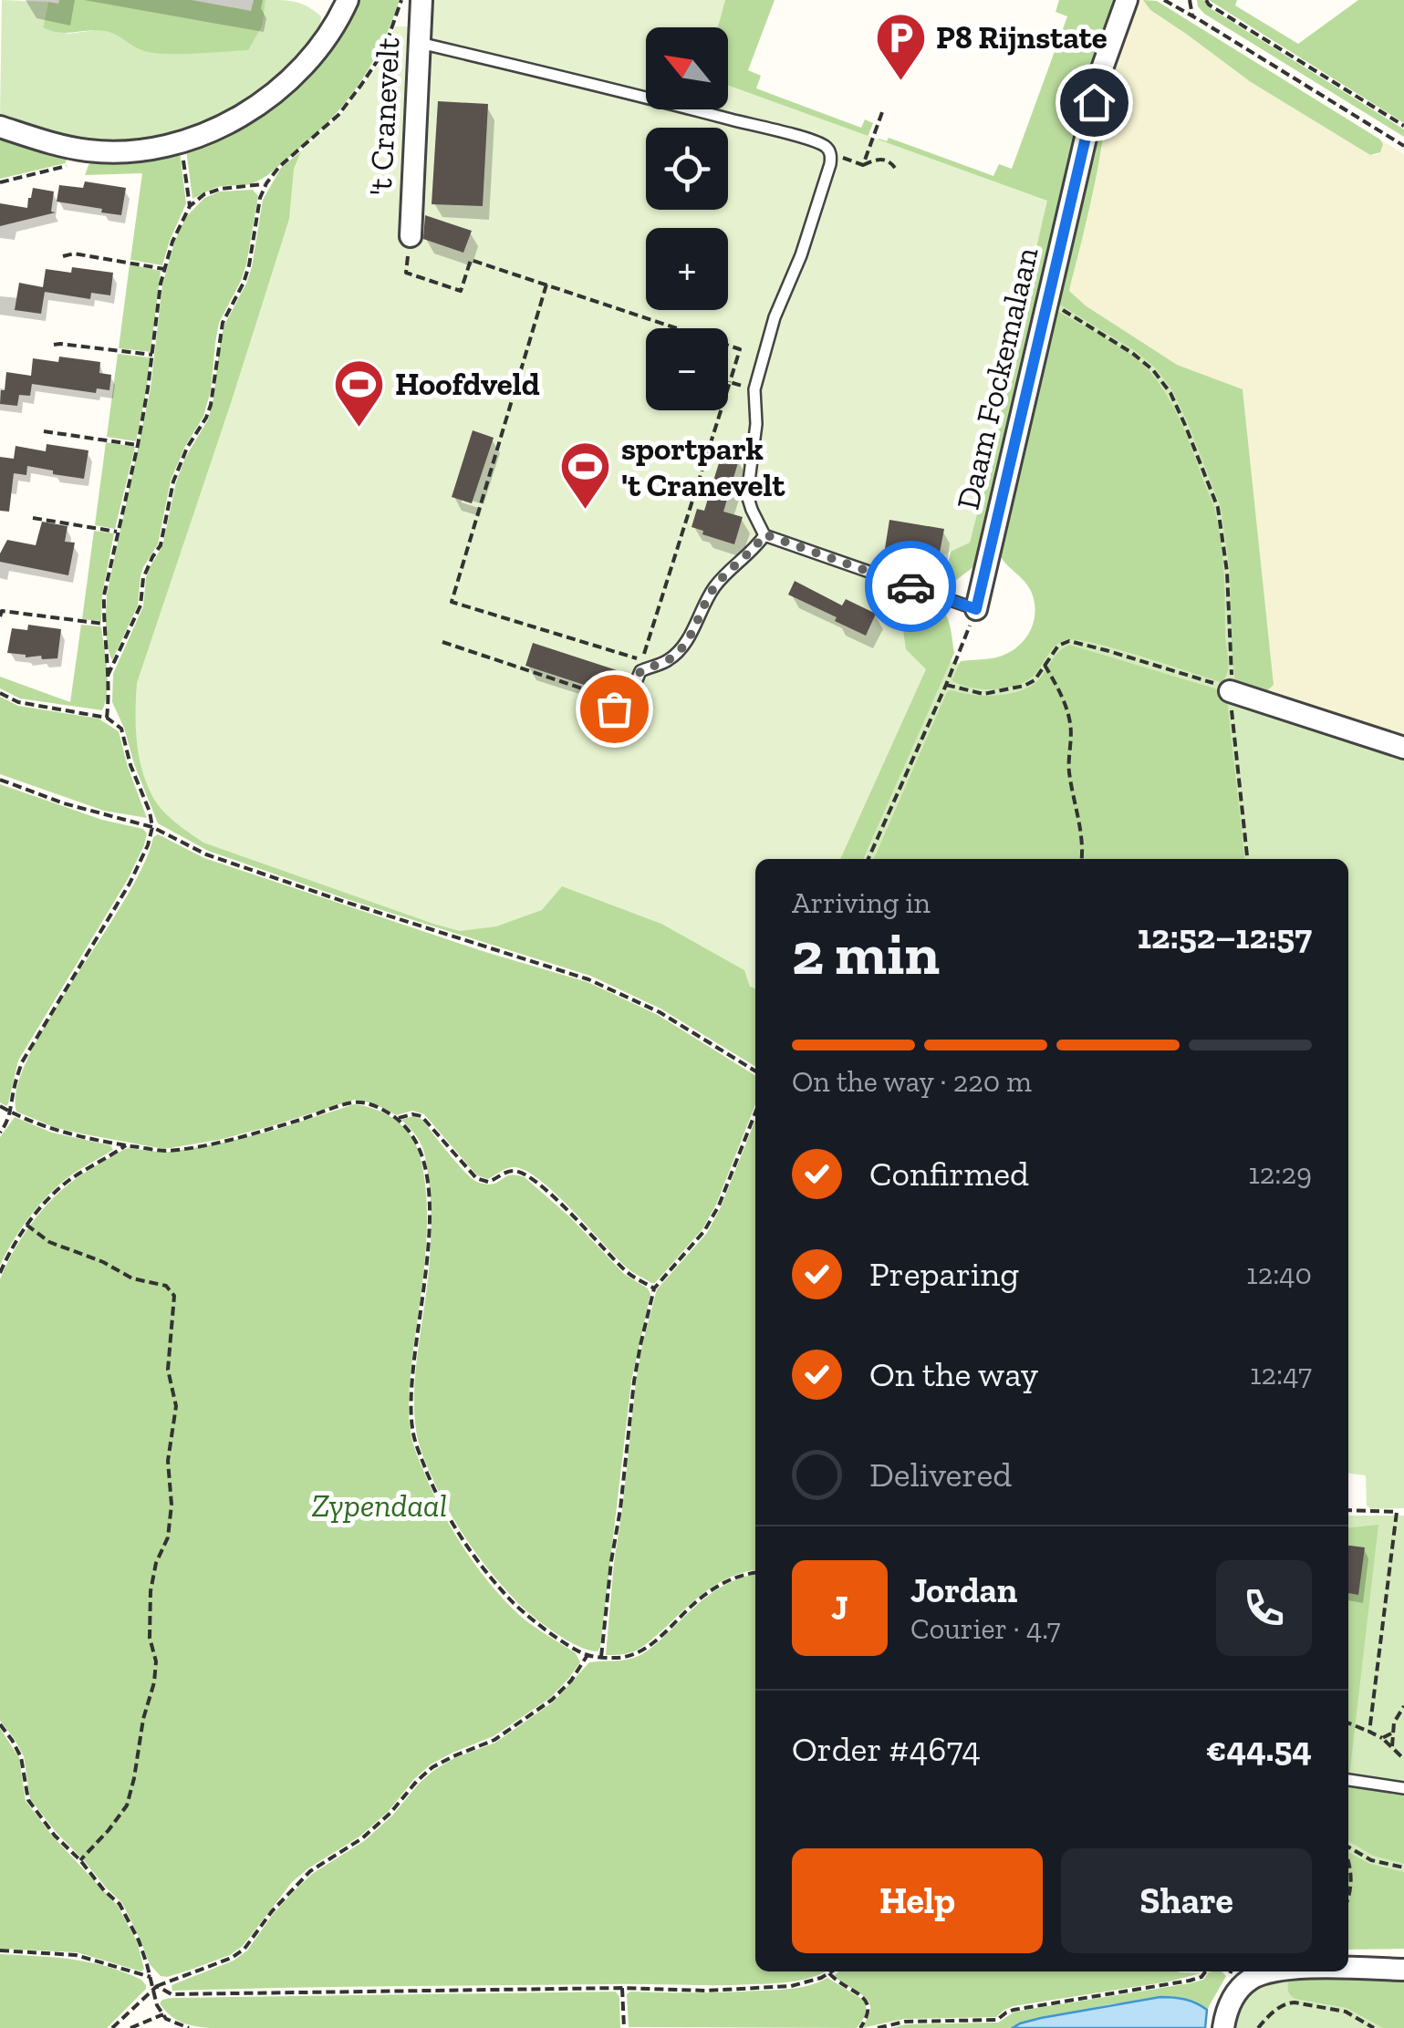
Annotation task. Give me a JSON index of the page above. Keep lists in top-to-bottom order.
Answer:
{
  "streets": {
    "street": ["'t Cranevelt", "Daam Fockemalaan"]
  },
  "parks": ["Zypendaal"],
  "places": {
    "parking": ["P8 Rijnstate"],
    "sports": ["Hoofdveld", "sportpark 't Cranevelt"]
  },
  "north": "top left",
  "page": {
    "map_buttons": ["+", "−"],
    "heading": ["2 min", "Arriving in", "12:52–12:57"],
    "panel": [
      "Jordan",
      "Courier · 4.7",
      "Order #4674",
      "€44.54"
    ],
    "bar": "On the way · 220 m",
    "list": [
      ["Confirmed", "12:29"],
      ["Preparing", "12:40"],
      ["On the way", "12:47"],
      "Delivered"
    ],
    "round": "J",
    "buttons": ["Help", "Share"]
  }
}
